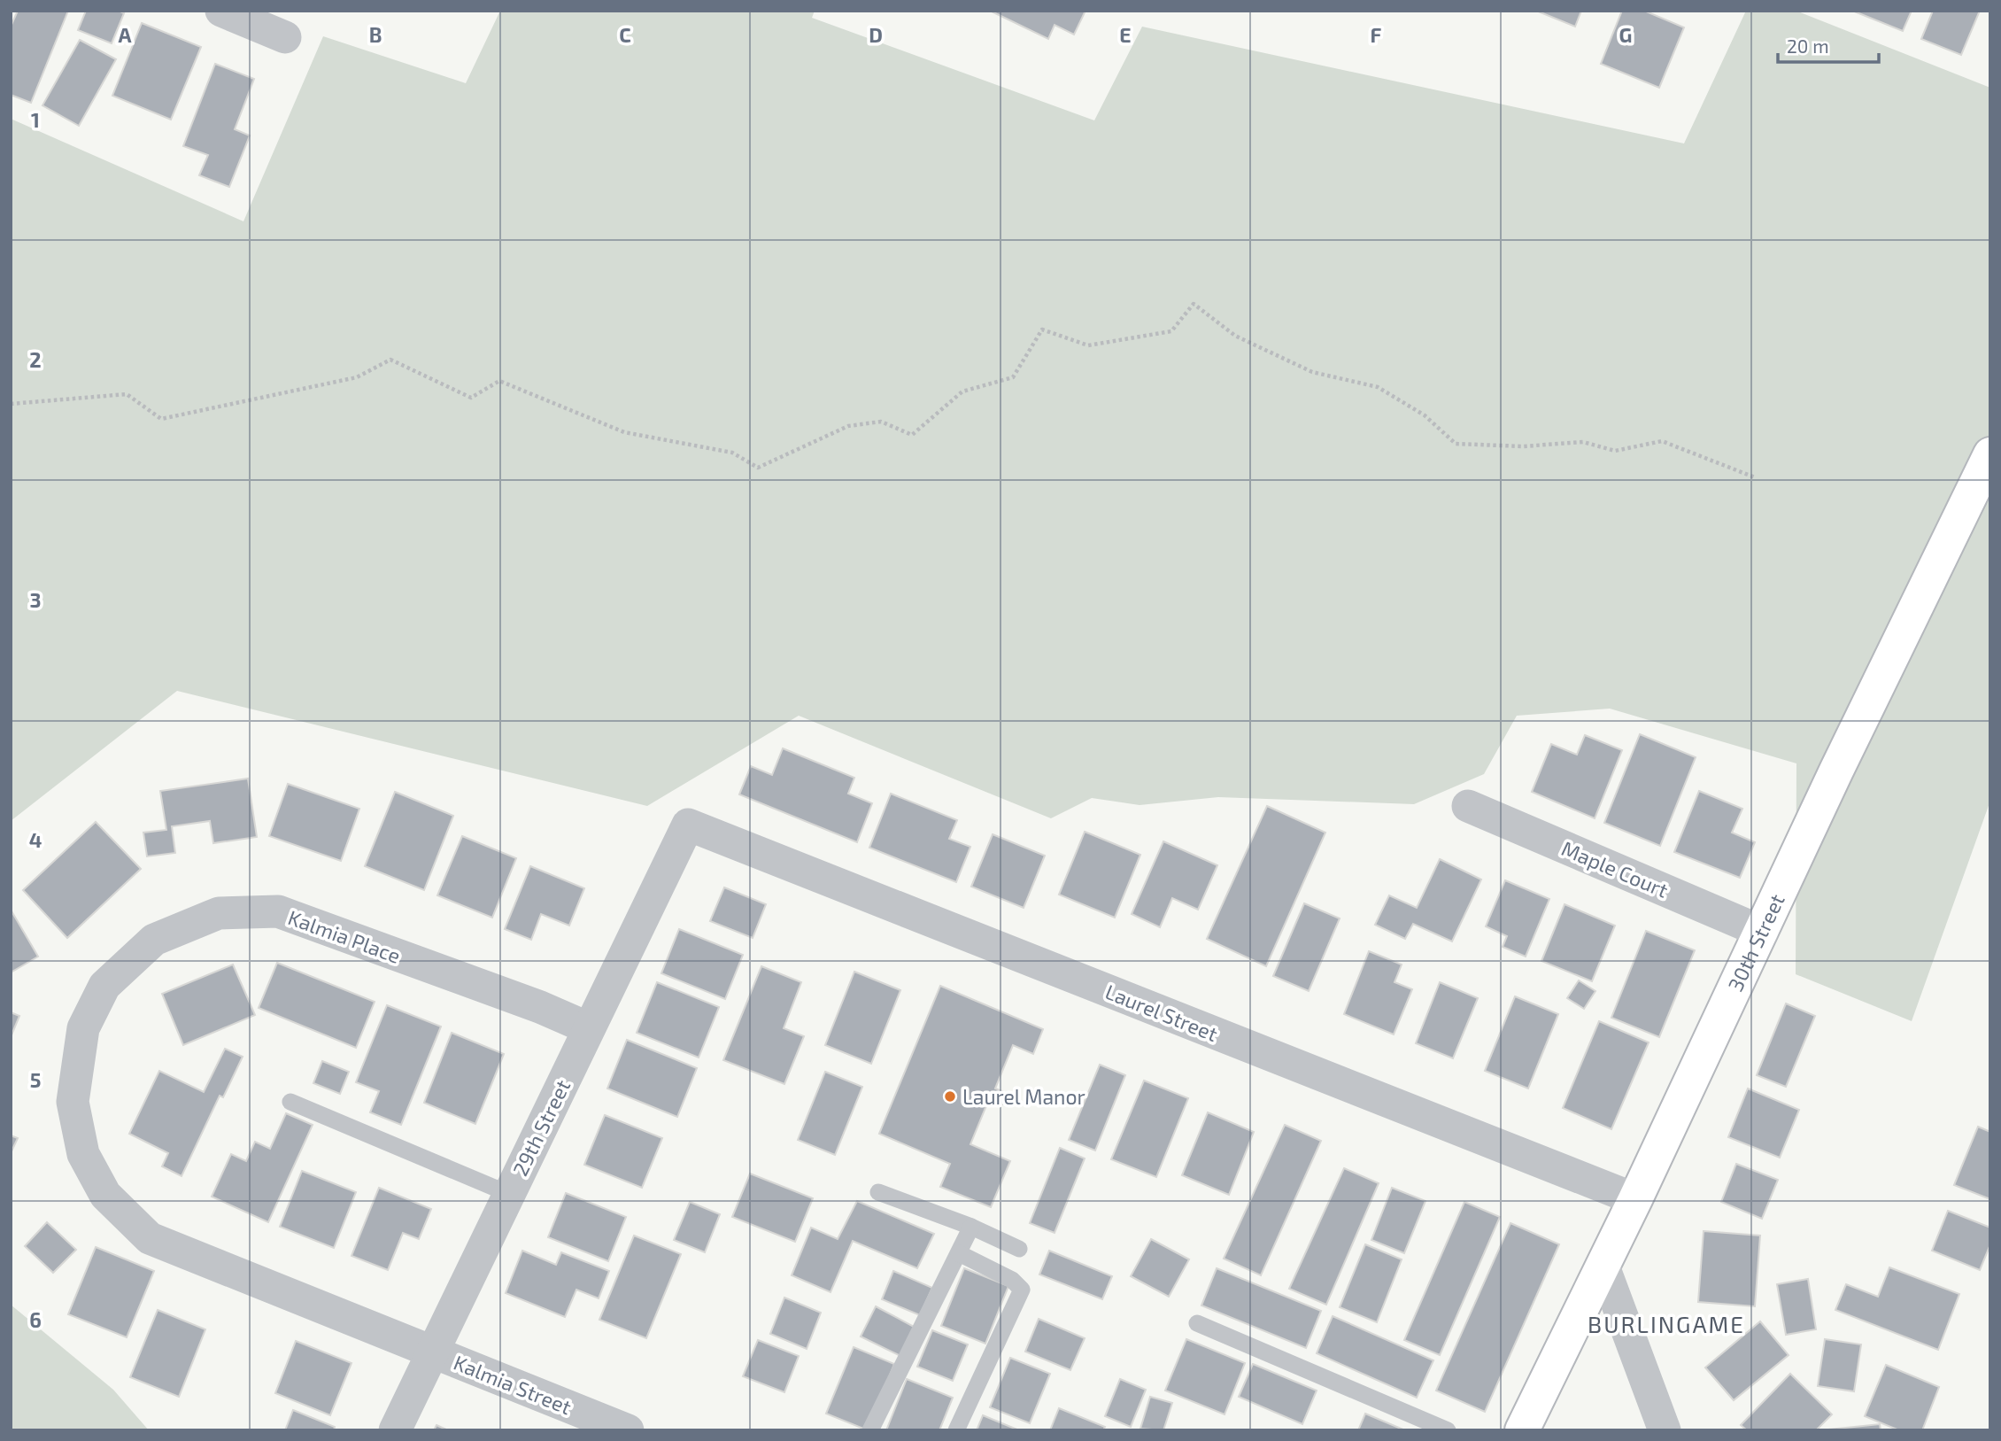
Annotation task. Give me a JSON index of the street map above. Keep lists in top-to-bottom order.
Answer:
{
  "streets": {
    "main road": ["30th Street"],
    "street": [
      "Maple Court",
      "Kalmia Place",
      "Laurel Street",
      "29th Street",
      "Kalmia Street"
    ]
  },
  "crossings": [
    ["Maple Court", "30th Street"],
    ["Kalmia Place", "29th Street"],
    ["Kalmia Place", "Kalmia Street"],
    ["30th Street", "Laurel Street"],
    ["Laurel Street", "29th Street"],
    ["29th Street", "Kalmia Street"]
  ],
  "districts": ["BURLINGAME"],
  "places": ["Laurel Manor"],
  "scale_bar": "20 m",
  "grid": {
    "columns": [
      "A",
      "B",
      "C",
      "D",
      "E",
      "F",
      "G"
    ],
    "rows": [
      "1",
      "2",
      "3",
      "4",
      "5",
      "6"
    ]
  }
}
